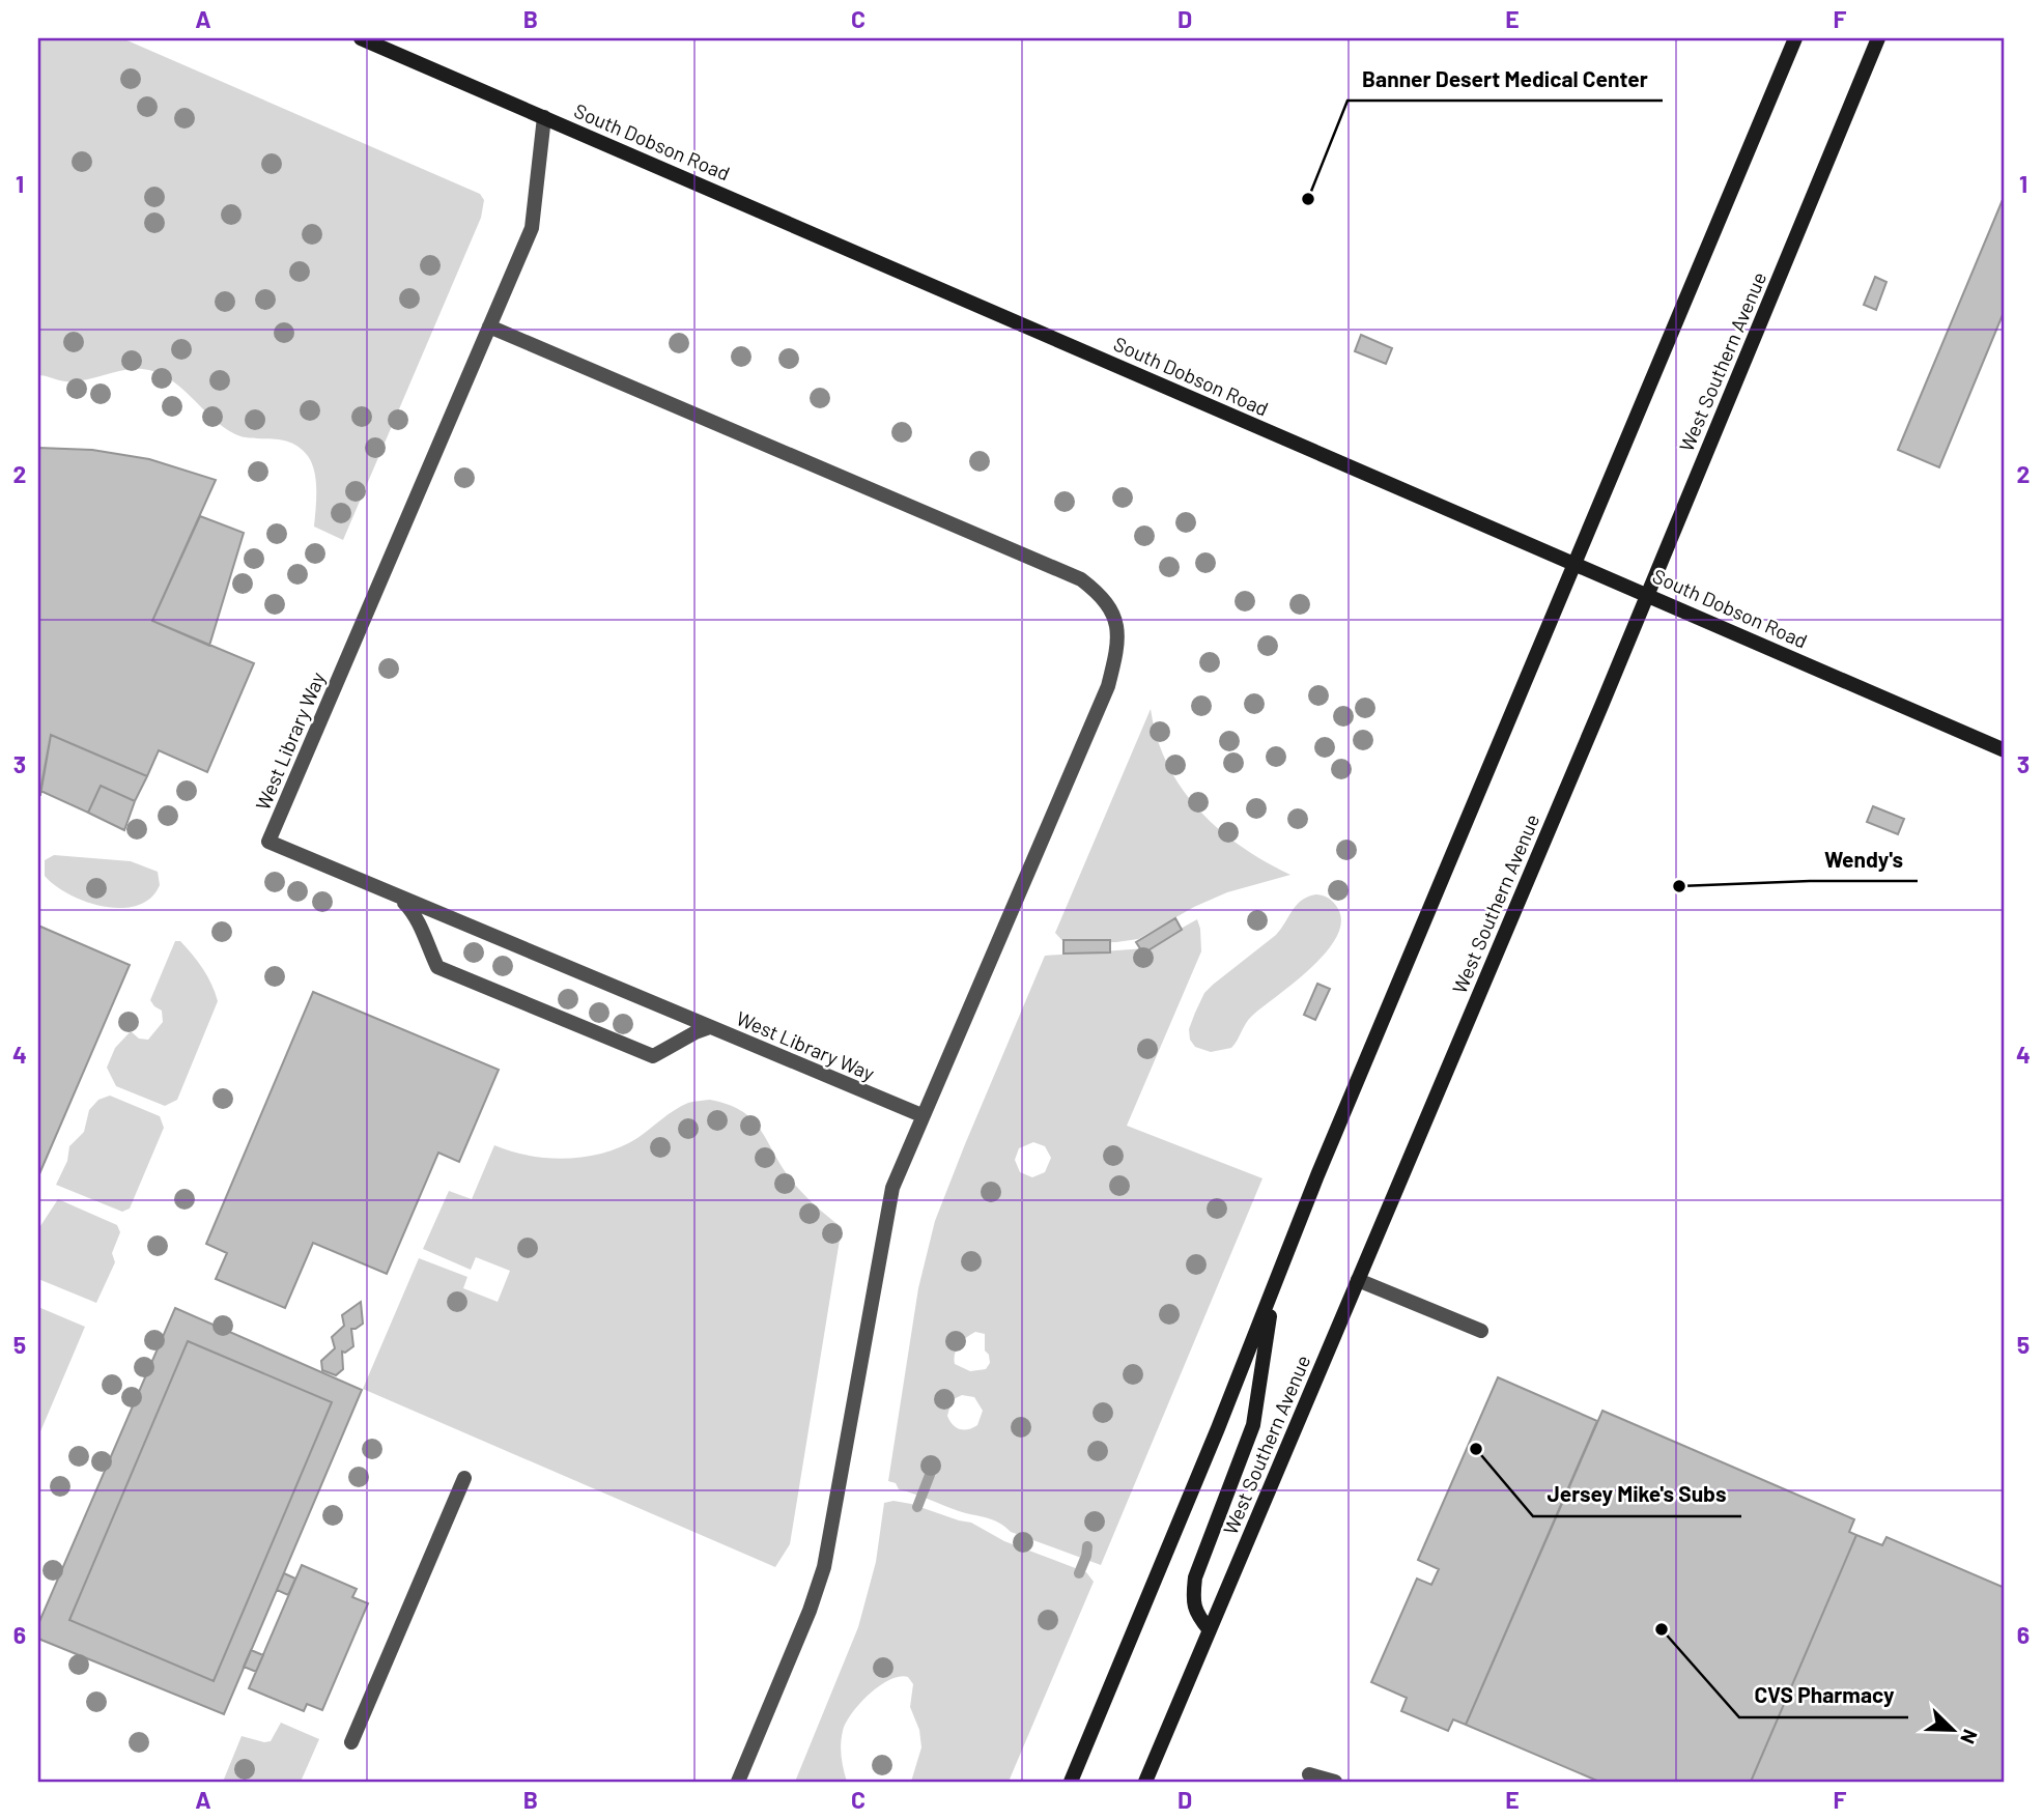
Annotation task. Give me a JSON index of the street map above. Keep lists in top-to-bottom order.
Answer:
{
  "streets": {
    "main road": ["South Dobson Road", "West Southern Avenue"],
    "lane": ["West Library Way"]
  },
  "crossings": [
    ["South Dobson Road", "West Southern Avenue"],
    ["South Dobson Road", "West Library Way"]
  ],
  "places": [
    "Banner Desert Medical Center",
    "Wendy's",
    "Jersey Mike's Subs",
    "CVS Pharmacy"
  ],
  "north": "bottom right",
  "grid": {
    "columns": [
      "A",
      "B",
      "C",
      "D",
      "E",
      "F"
    ],
    "rows": [
      "1",
      "2",
      "3",
      "4",
      "5",
      "6"
    ]
  }
}
